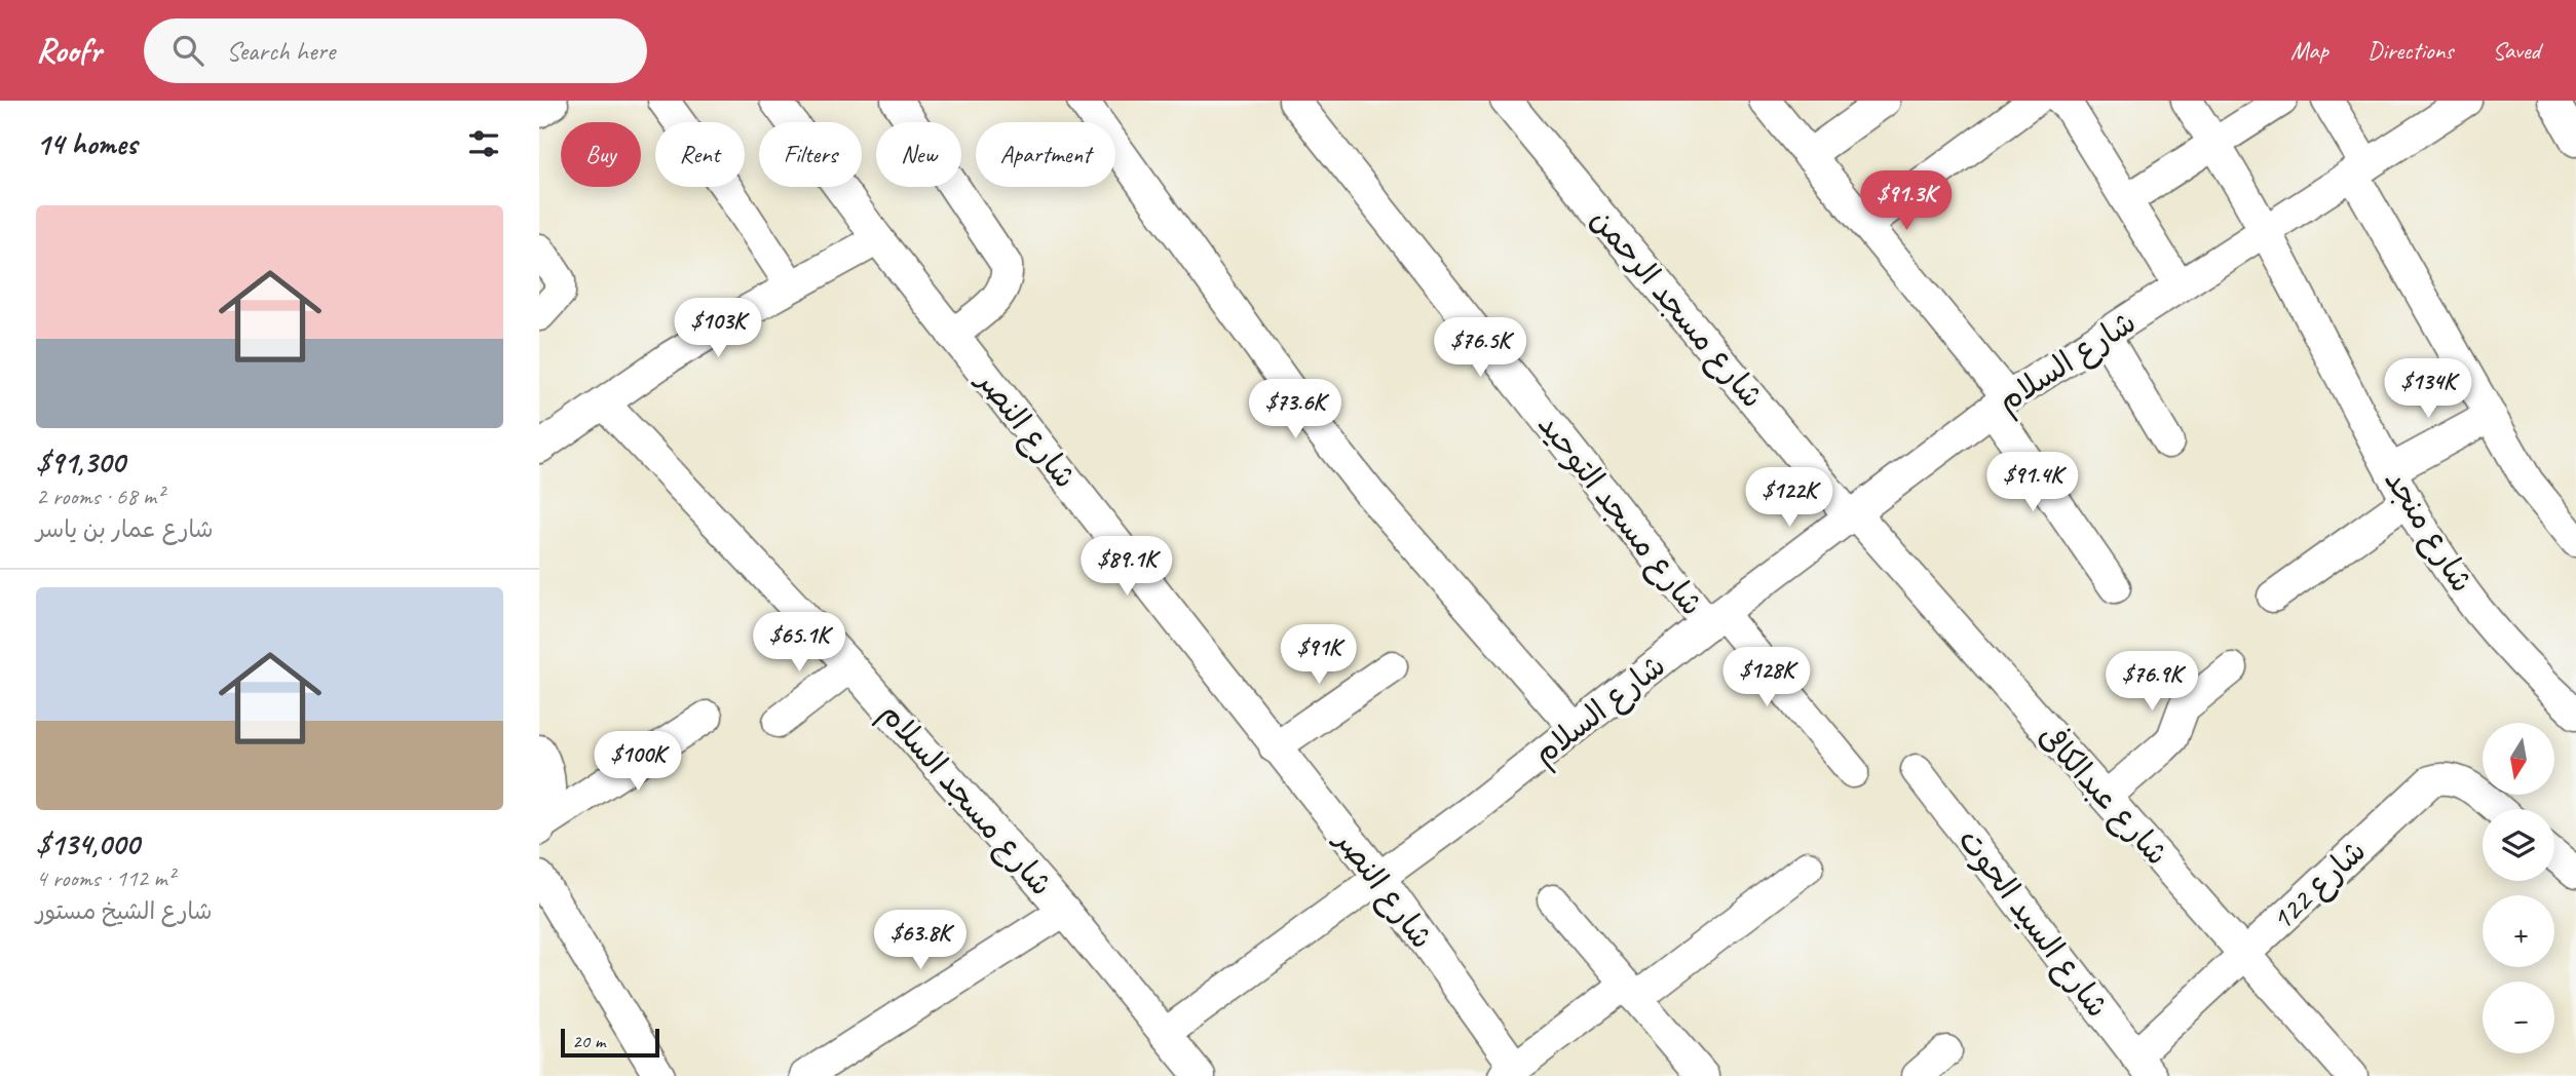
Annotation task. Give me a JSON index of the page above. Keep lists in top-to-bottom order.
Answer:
{
  "streets": {
    "street": [
      "شارع مسجد الرحمن",
      "شارع السلام",
      "شارع النصر",
      "شارع مسجد التوحيد",
      "شارع منجد",
      "شارع عبدالكافى",
      "شارع مسجد السلام",
      "شارع 122",
      "شارع السيد الحوت"
    ]
  },
  "crossings": [
    ["شارع مسجد الرحمن", "شارع السلام"],
    ["شارع مسجد الرحمن", "شارع عبدالكافى"],
    ["شارع السلام", "شارع النصر"],
    ["شارع السلام", "شارع مسجد التوحيد"],
    ["شارع السلام", "شارع منجد"],
    ["شارع السلام", "شارع عبدالكافى"],
    ["شارع السلام", "شارع مسجد السلام"],
    ["شارع عبدالكافى", "شارع 122"],
    ["شارع 122", "شارع السيد الحوت"]
  ],
  "scale_bar": "20 m",
  "north": "bottom",
  "page": {
    "header": "Roofr",
    "search": "Search here",
    "nav": ["Map", "Directions", "Saved"],
    "heading": "14 homes",
    "chip": [
      "Buy",
      "Rent",
      "Filters",
      "New",
      "Apartment"
    ],
    "price": [
      "$91.3K",
      "$103K",
      "$76.5K",
      "$134K",
      "$73.6K",
      "$91.4K",
      "$122K",
      "$89.1K",
      "$65.1K",
      "$91K",
      "$128K",
      "$76.9K",
      "$100K",
      "$63.8K"
    ],
    "list": [
      {
        "name": "$91,300",
        "note": "2 rooms · 68 m² · شارع عمار بن ياسر"
      },
      {
        "name": "$134,000",
        "note": "4 rooms · 112 m² · شارع الشيخ مستور"
      }
    ],
    "map_buttons": ["+", "−"],
    "scale": "20 m"
  }
}
